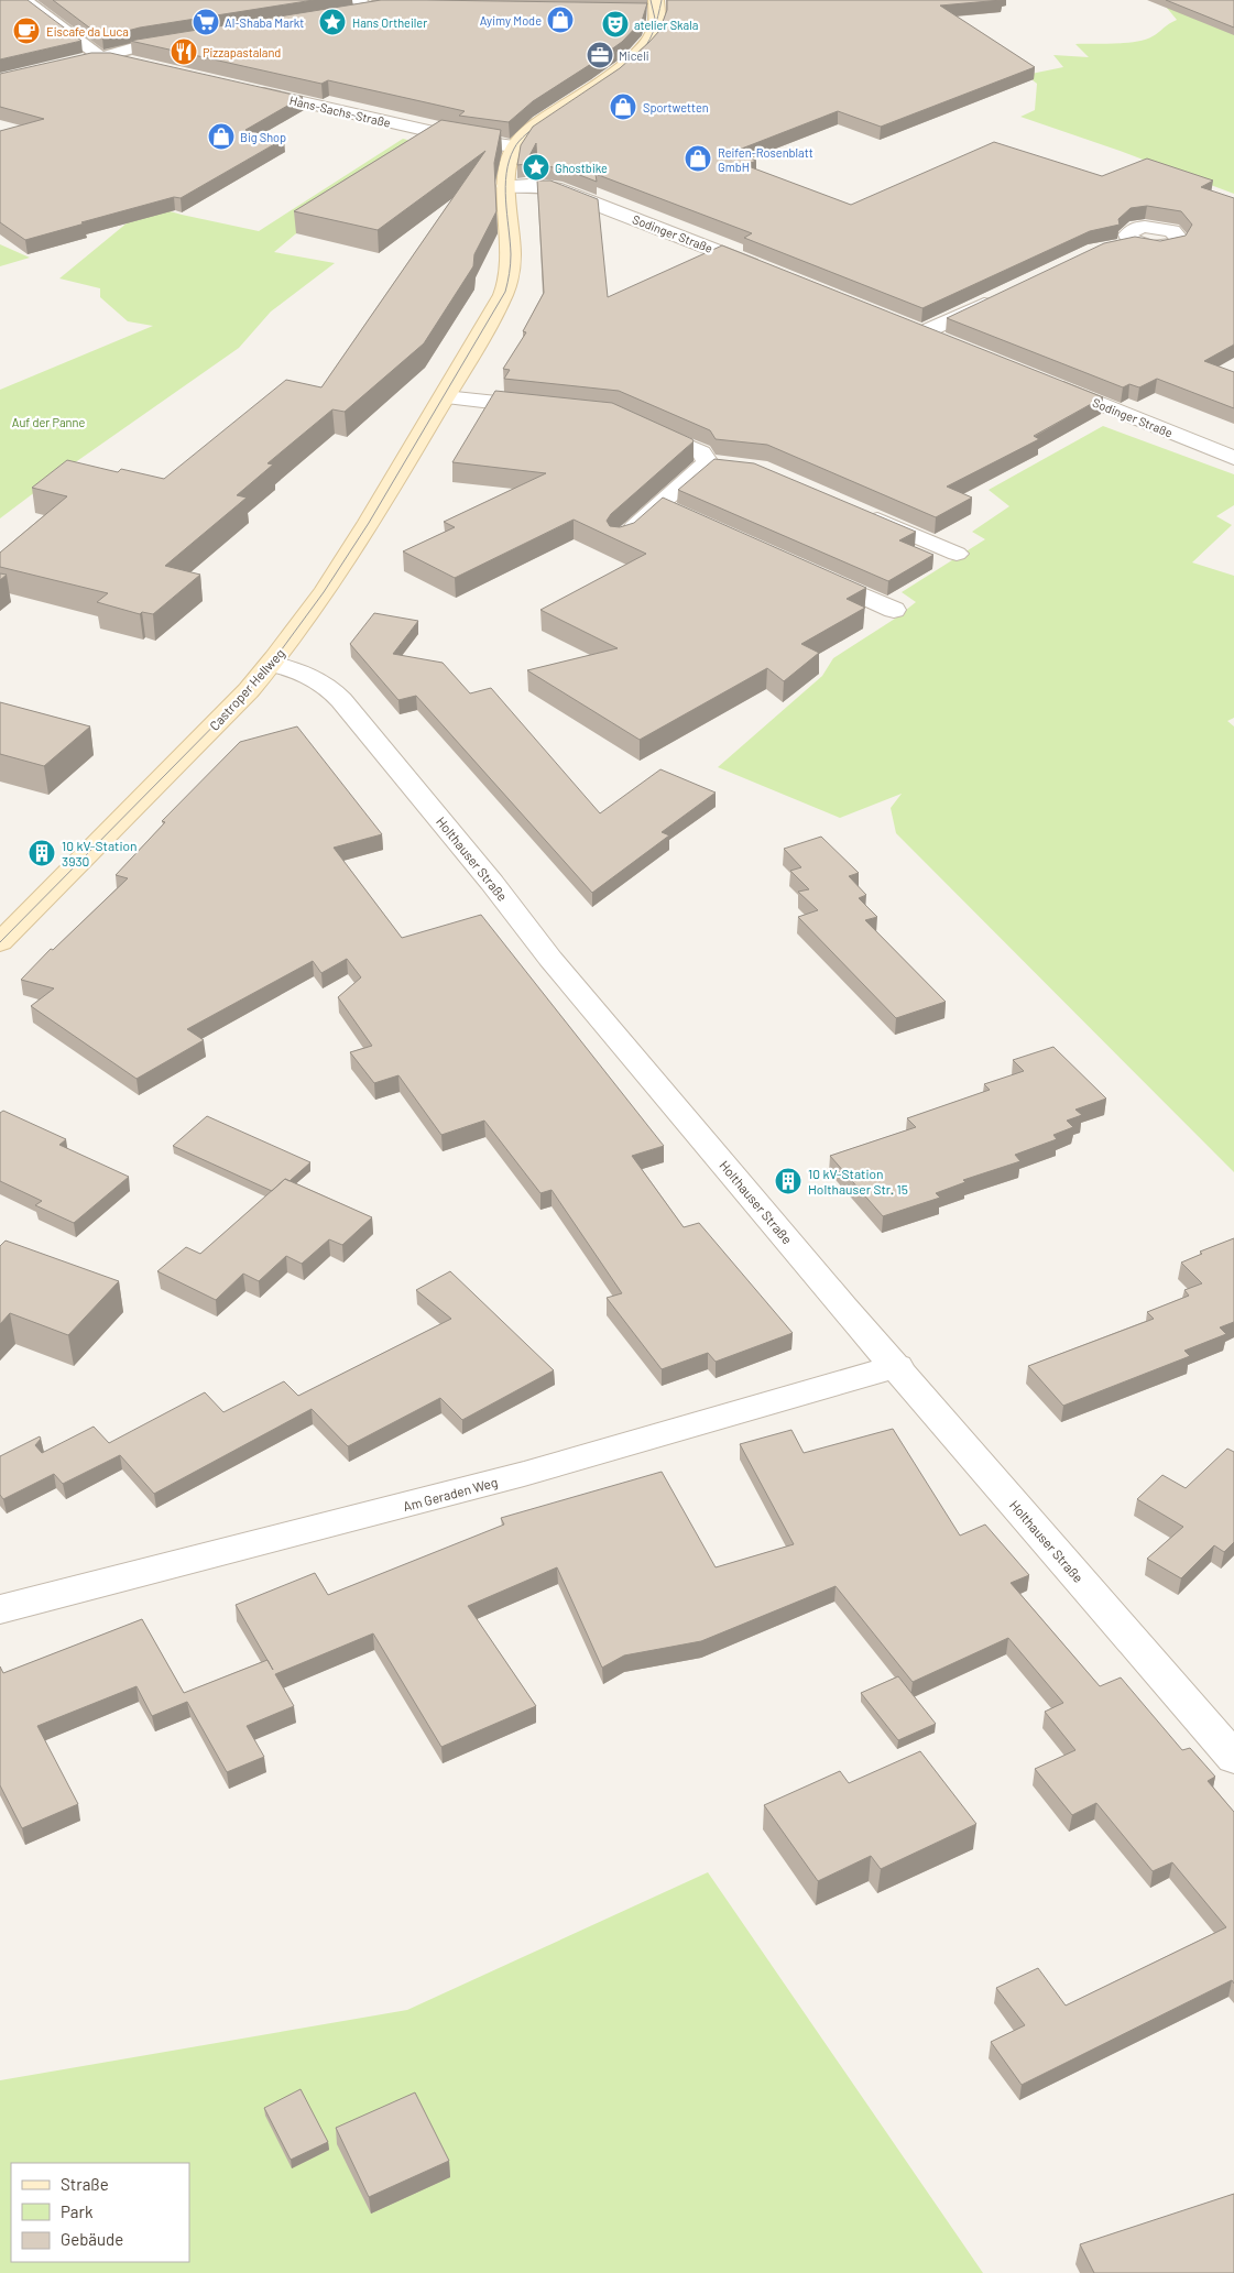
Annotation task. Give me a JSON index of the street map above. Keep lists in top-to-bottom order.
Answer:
{
  "streets": {
    "main road": ["Castroper Hellweg"],
    "street": [
      "Hans-Sachs-Straße",
      "Sodinger Straße",
      "Holthauser Straße",
      "Am Geraden Weg"
    ]
  },
  "crossings": [
    ["Hans-Sachs-Straße", "Castroper Hellweg"],
    ["Sodinger Straße", "Castroper Hellweg"],
    ["Castroper Hellweg", "Holthauser Straße"],
    ["Holthauser Straße", "Am Geraden Weg"]
  ],
  "parks": ["Auf der Panne"],
  "places": {
    "shop": [
      "Ayimy Mode",
      "Sportwetten",
      "Big Shop",
      "Reifen-Rosenblatt GmbH"
    ],
    "supermarket": ["Al-Shaba Markt"],
    "place": ["Hans Ortheiler", "Ghostbike"],
    "theatre": ["atelier Skala"],
    "cafe": ["Eiscafe da Luca"],
    "restaurant": ["Pizzapastaland"],
    "office": ["Miceli"],
    "building": ["10 kV-Station 3930", "10 kV-Station Holthauser Str. 15"]
  },
  "legend": ["Straße", "Park", "Gebäude"]
}
